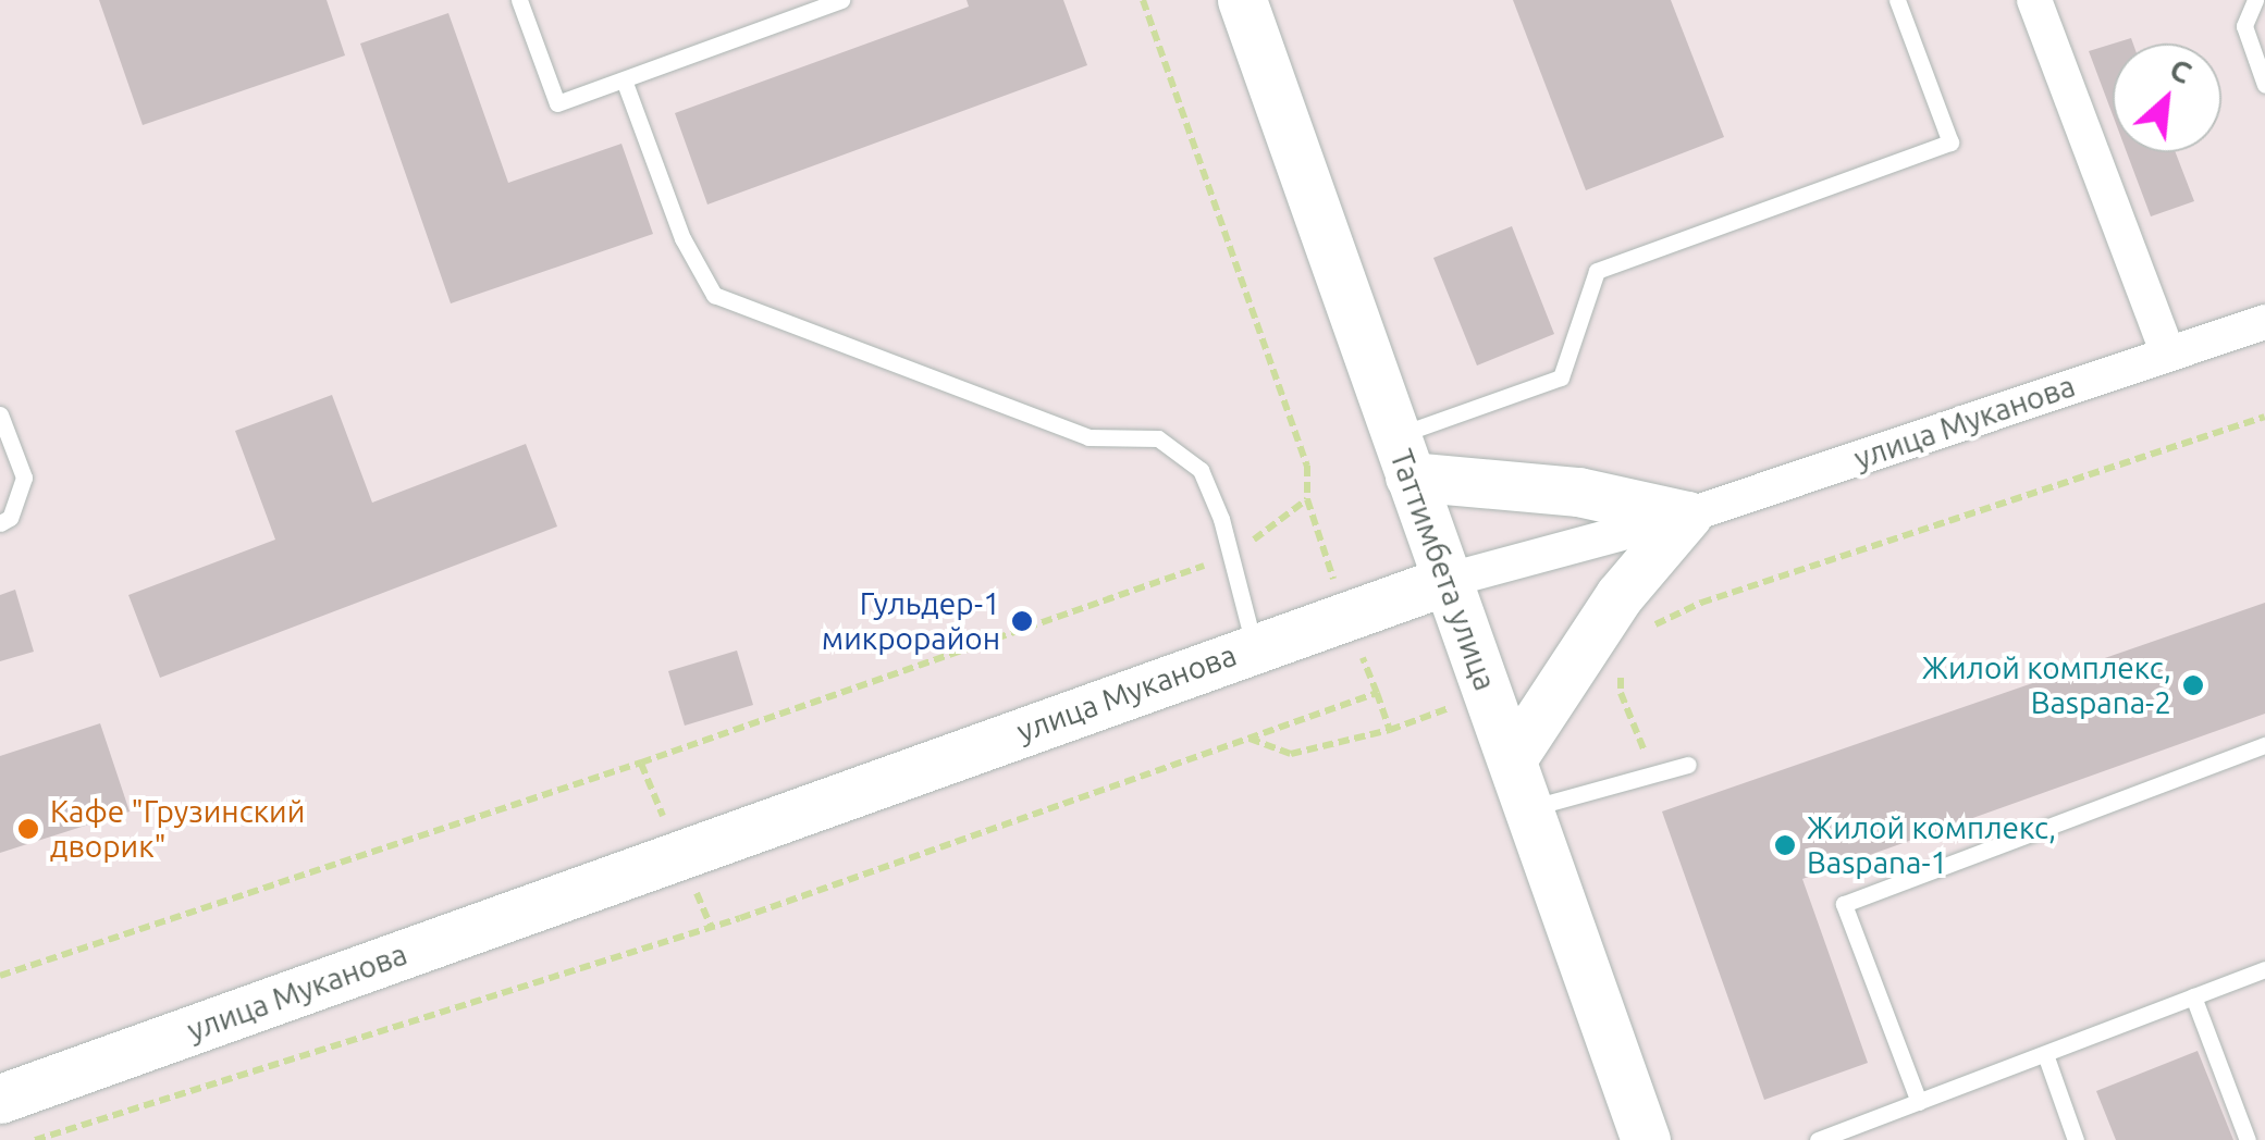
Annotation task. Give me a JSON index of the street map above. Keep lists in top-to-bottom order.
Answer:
{
  "streets": {
    "main road": ["улица Муканова", "Таттимбета улица"]
  },
  "crossings": [
    ["улица Муканова", "Таттимбета улица"]
  ],
  "places": [
    "Гульдер-1 микрорайон",
    "Жилой комплекс, Baspana-2",
    "Кафе \"Грузинский дворик\"",
    "Жилой комплекс, Baspana-1"
  ],
  "north": "top right"
}
